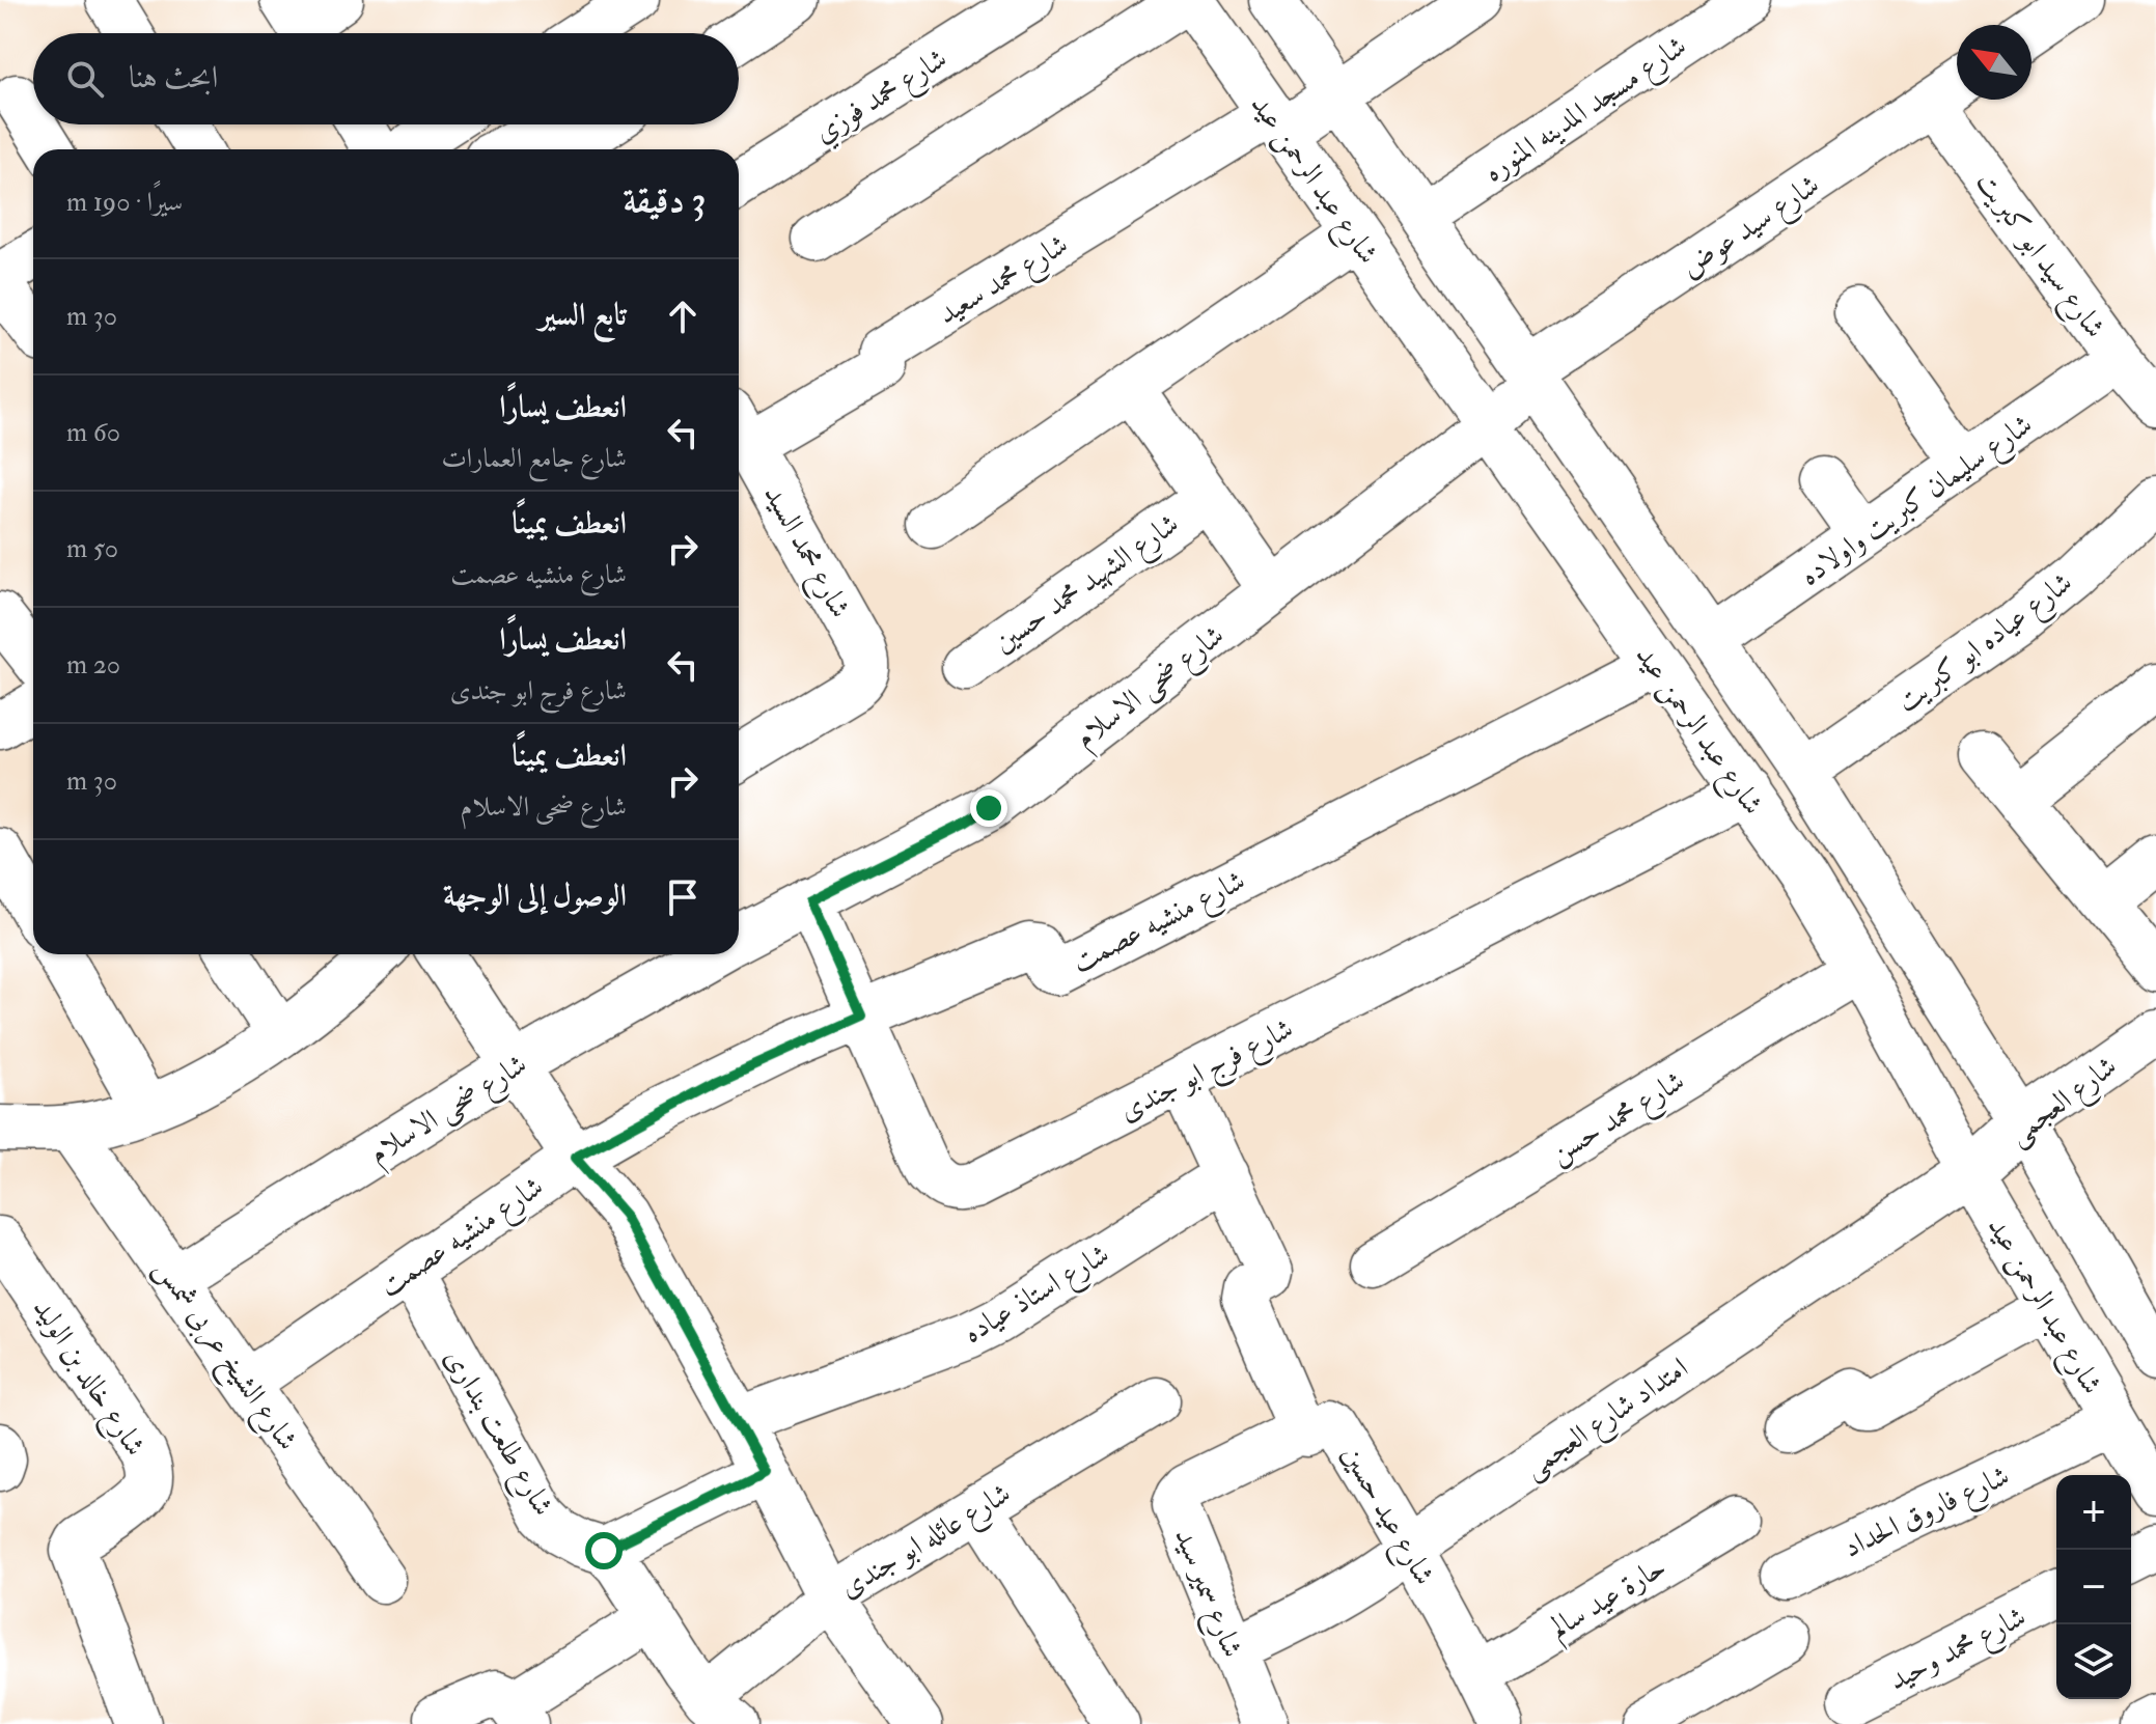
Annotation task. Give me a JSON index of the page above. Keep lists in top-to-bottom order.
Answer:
{
  "streets": {
    "street": [
      "شارع محمد فوزي",
      "شارع مسجد المدينه المنوره",
      "شارع عبد الرحمن عيد",
      "شارع سيد عوض",
      "شارع سيد ابو كبريت",
      "شارع محمد سعيد",
      "شارع سليمان كبريت واولاده",
      "شارع محمد السيد",
      "شارع الشهيد محمد حسين",
      "شارع عياده ابو كبريت",
      "شارع ضحى الاسلام",
      "شارع منشيه عصمت",
      "شارع فرج ابو جندى",
      "شارع العجمى",
      "شارع محمد حسن",
      "شارع استاذ عياده",
      "شارع الشيخ عربى شمس",
      "شارع خالد بن الوليد",
      "امتداد شارع العجمى",
      "شارع طلعت بندارى",
      "شارع فاروق الحداد",
      "شارع عيد حسين",
      "شارع عائله ابو جندى",
      "شارع سمير سيد",
      "حارة عيد سالم",
      "شارع محمد وحيد"
    ]
  },
  "crossings": [
    ["شارع مسجد المدينه المنوره", "شارع عبد الرحمن عيد"],
    ["شارع عبد الرحمن عيد", "شارع سيد عوض"],
    ["شارع عبد الرحمن عيد", "شارع محمد سعيد"],
    ["شارع عبد الرحمن عيد", "شارع سليمان كبريت واولاده"],
    ["شارع عبد الرحمن عيد", "شارع عياده ابو كبريت"],
    ["شارع عبد الرحمن عيد", "شارع ضحى الاسلام"],
    ["شارع عبد الرحمن عيد", "شارع منشيه عصمت"],
    ["شارع عبد الرحمن عيد", "شارع فرج ابو جندى"],
    ["شارع عبد الرحمن عيد", "شارع العجمى"],
    ["شارع عبد الرحمن عيد", "شارع محمد حسن"],
    ["شارع عبد الرحمن عيد", "امتداد شارع العجمى"],
    ["شارع عبد الرحمن عيد", "شارع فاروق الحداد"],
    ["شارع سيد عوض", "شارع سيد ابو كبريت"],
    ["شارع سيد عوض", "شارع ضحى الاسلام"],
    ["شارع سيد ابو كبريت", "شارع سليمان كبريت واولاده"],
    ["شارع محمد سعيد", "شارع محمد السيد"],
    ["شارع ضحى الاسلام", "شارع فرج ابو جندى"],
    ["شارع ضحى الاسلام", "شارع الشيخ عربى شمس"],
    ["شارع منشيه عصمت", "شارع فرج ابو جندى"],
    ["شارع منشيه عصمت", "شارع الشيخ عربى شمس"],
    ["شارع منشيه عصمت", "شارع طلعت بندارى"],
    ["شارع فرج ابو جندى", "شارع عيد حسين"],
    ["شارع العجمى", "امتداد شارع العجمى"],
    ["شارع استاذ عياده", "شارع عيد حسين"],
    ["امتداد شارع العجمى", "شارع عيد حسين"],
    ["امتداد شارع العجمى", "شارع سمير سيد"],
    ["شارع طلعت بندارى", "شارع عائله ابو جندى"],
    ["شارع عيد حسين", "شارع سمير سيد"],
    ["شارع عيد حسين", "حارة عيد سالم"]
  ],
  "north": "top left",
  "page": {
    "search": "ابحث هنا",
    "heading": ["3 دقيقة", "سيرًا · 190 m"],
    "list": [
      ["تابع السير", "30 m"],
      ["انعطف يسارًا", "شارع جامع العمارات", "60 m"],
      ["انعطف يمينًا", "شارع منشيه عصمت", "50 m"],
      ["انعطف يسارًا", "شارع فرج ابو جندى", "20 m"],
      ["انعطف يمينًا", "شارع ضحى الاسلام", "30 m"],
      "الوصول إلى الوجهة"
    ],
    "map_buttons": ["+", "−"]
  }
}
